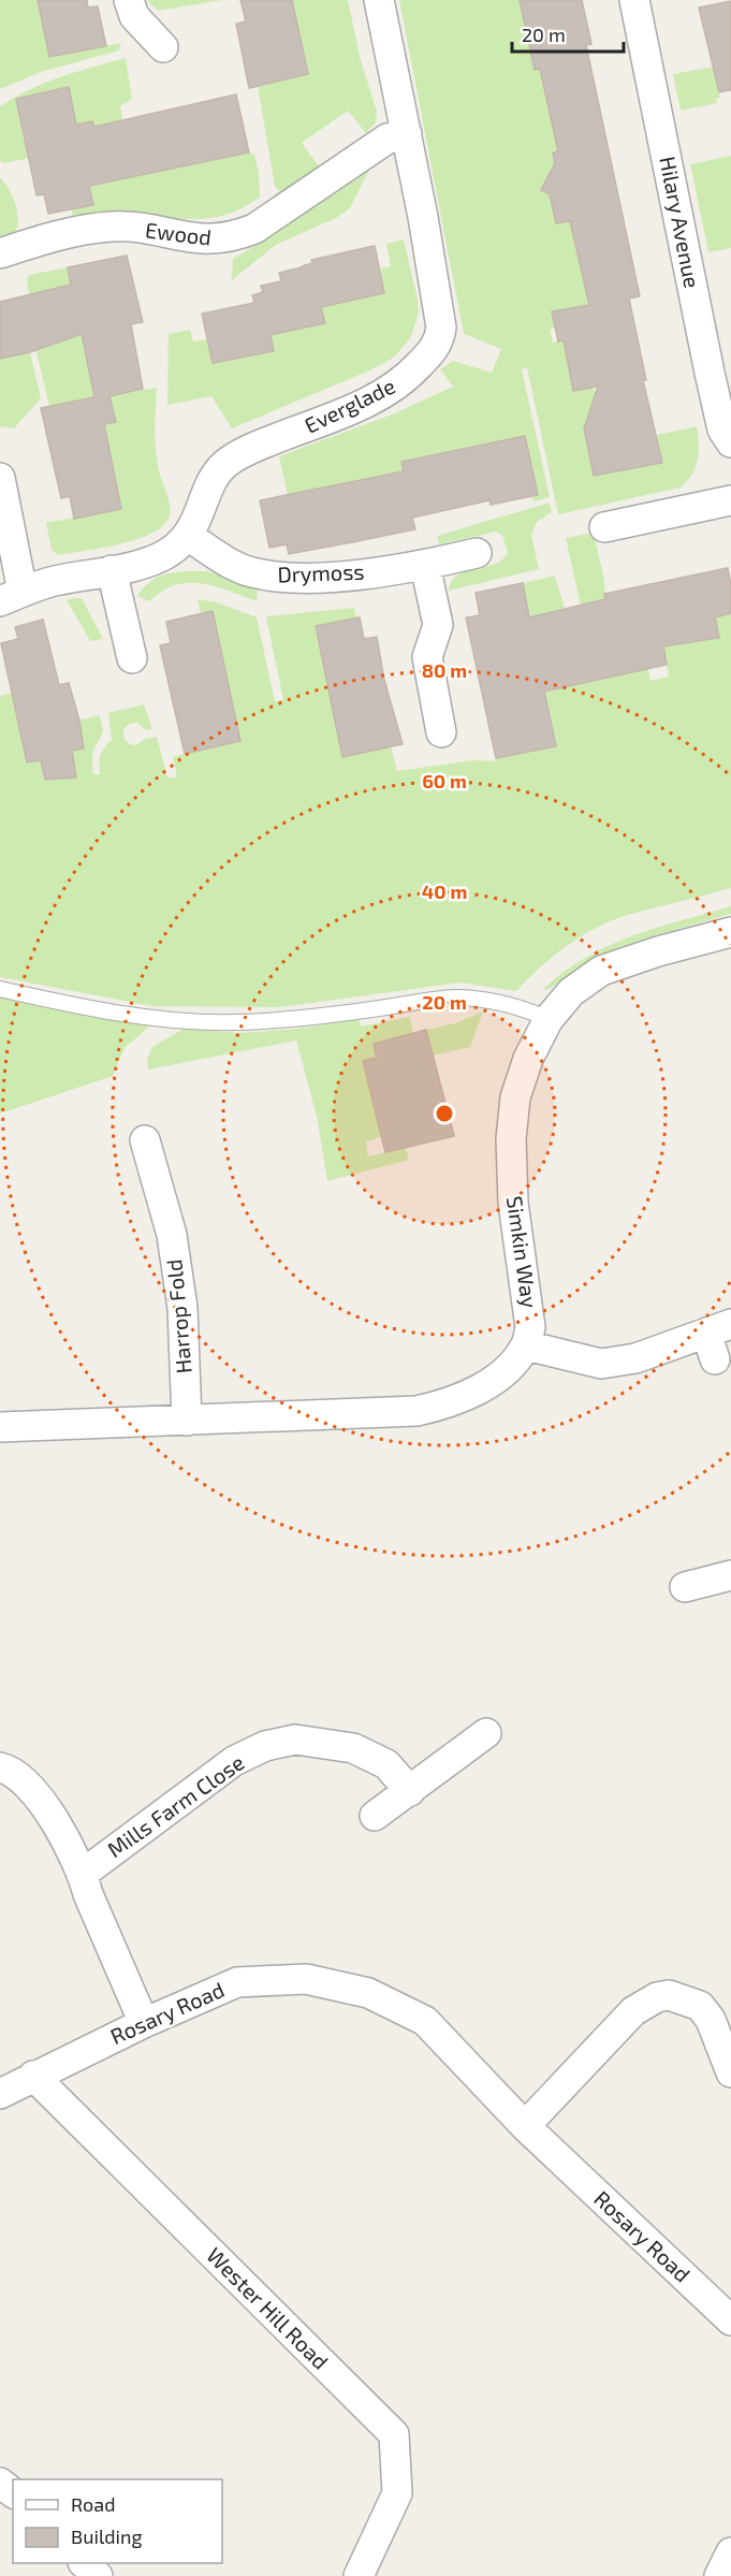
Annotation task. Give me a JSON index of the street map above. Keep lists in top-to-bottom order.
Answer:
{
  "streets": {
    "street": [
      "Hilary Avenue",
      "Ewood",
      "Everglade",
      "Drymoss",
      "Simkin Way",
      "Harrop Fold",
      "Mills Farm Close",
      "Rosary Road",
      "Wester Hill Road"
    ]
  },
  "crossings": [
    ["Ewood", "Everglade"],
    ["Everglade", "Drymoss"],
    ["Rosary Road", "Wester Hill Road"]
  ],
  "legend": ["Road", "Building"],
  "scale_bar": "20 m",
  "rings": [
    "80 m",
    "60 m",
    "40 m",
    "20 m"
  ]
}
